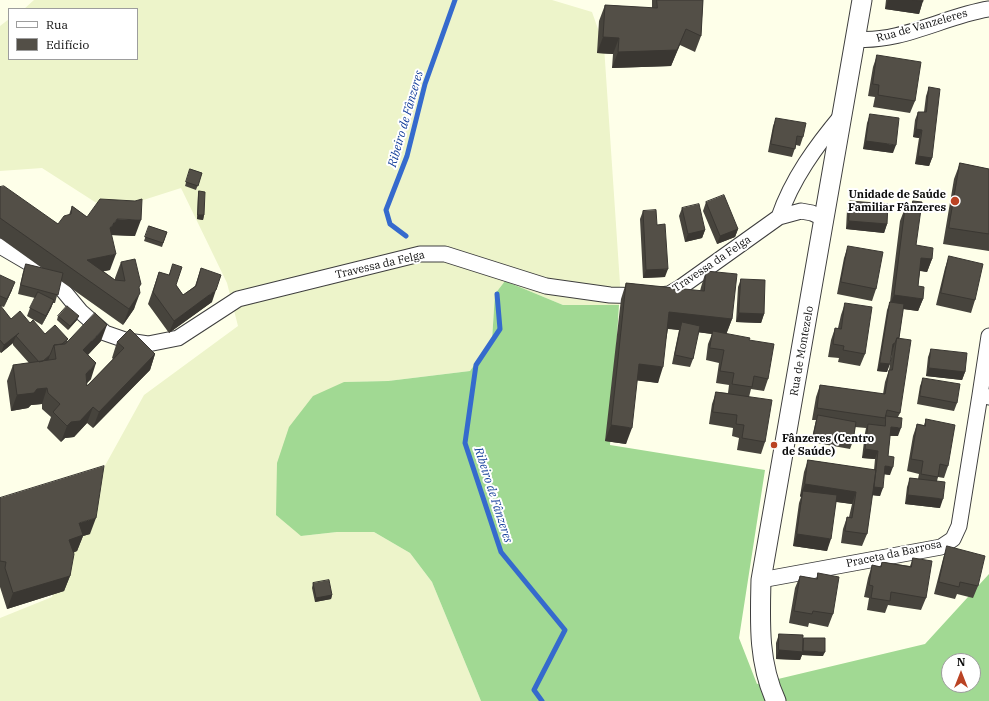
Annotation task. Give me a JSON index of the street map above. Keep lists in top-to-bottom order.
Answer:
{
  "streets": {
    "street": [
      "Rua de Vanzeleres",
      "Travessa da Felga",
      "Rua de Montezelo",
      "Praceta da Barrosa"
    ]
  },
  "crossings": [
    ["Rua de Vanzeleres", "Rua de Montezelo"],
    ["Travessa da Felga", "Rua de Montezelo"],
    ["Rua de Montezelo", "Praceta da Barrosa"]
  ],
  "water": ["Ribeiro de Fânzeres"],
  "places": ["Unidade de Saúde Familiar Fânzeres", "Fânzeres (Centro de Saúde)"],
  "legend": ["Rua", "Edifício"],
  "north": "top"
}
